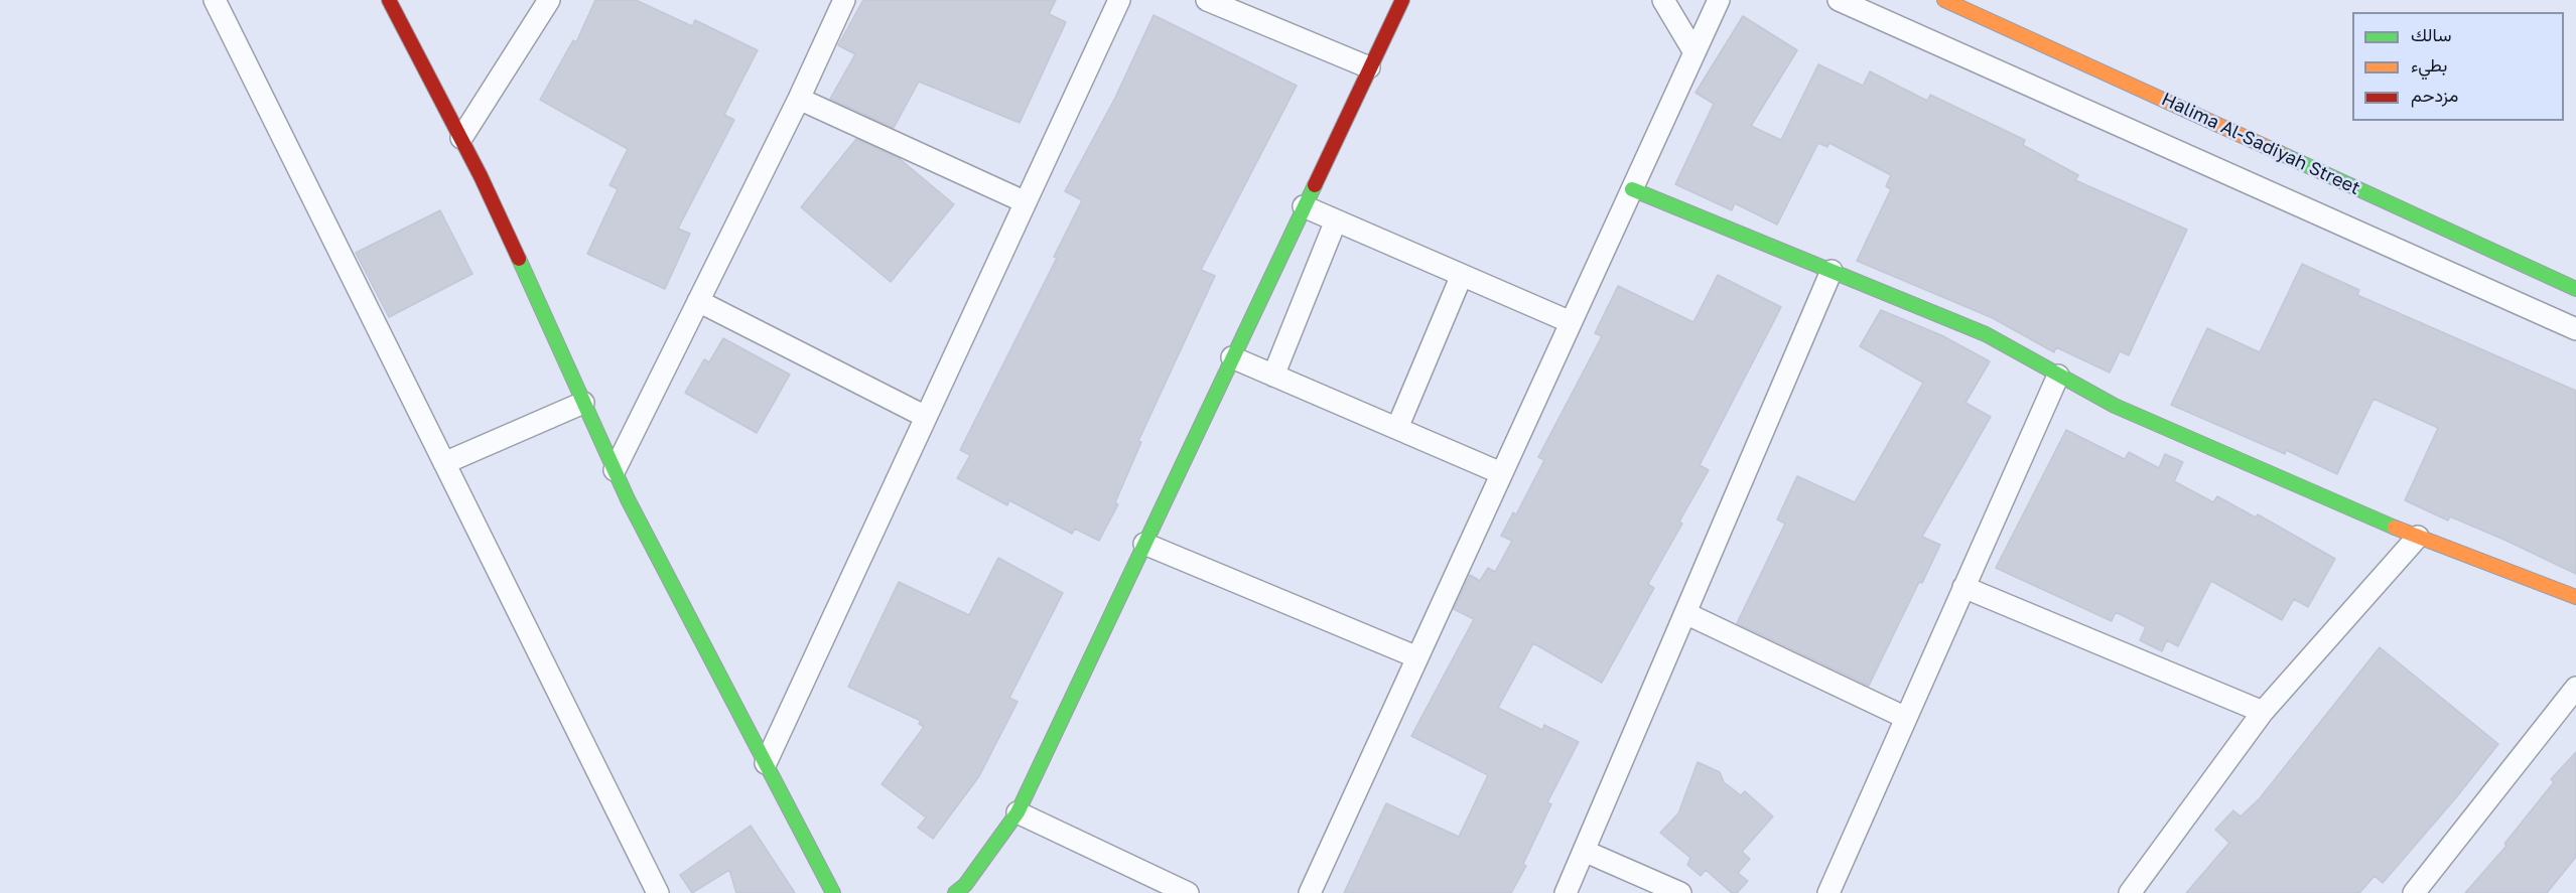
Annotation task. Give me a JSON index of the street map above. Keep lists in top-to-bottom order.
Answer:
{
  "streets": {
    "street": ["Halima Al-Sadiyah Street"]
  },
  "legend": ["سالك", "بطيء", "مزدحم"]
}
